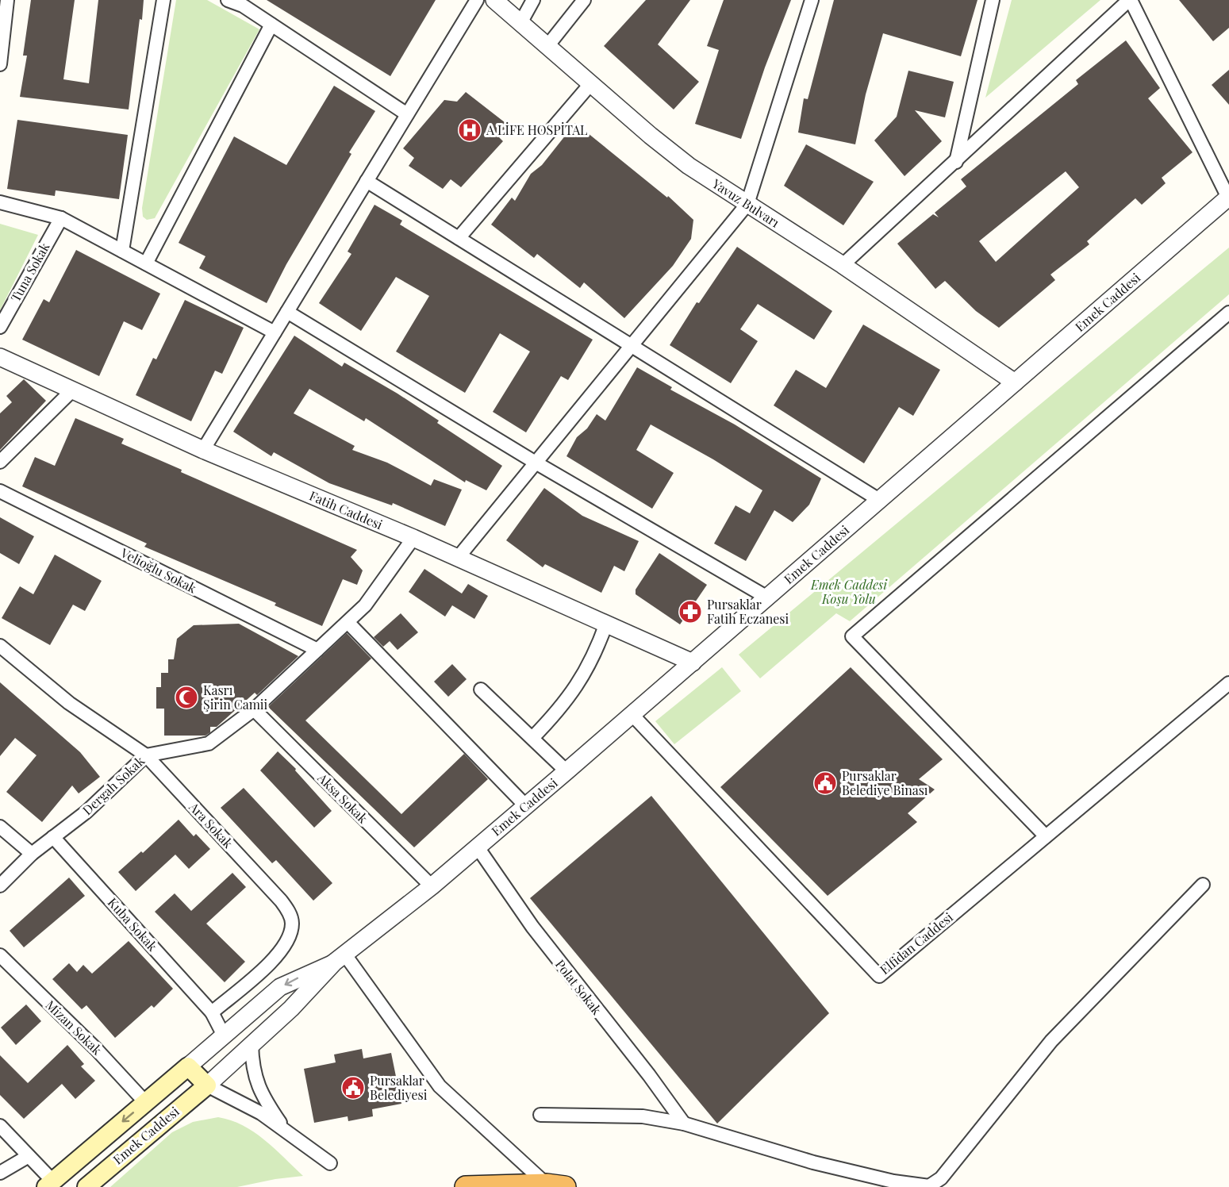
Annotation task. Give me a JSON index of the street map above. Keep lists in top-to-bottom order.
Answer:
{
  "streets": {
    "main road": ["Emek Caddesi"],
    "street": [
      "Yavuz Bulvarı",
      "Tuna Sokak",
      "Fatih Caddesi",
      "Velioğlu Sokak",
      "Dergah Sokak",
      "Aksa Sokak",
      "Ara Sokak",
      "Kuba Sokak",
      "Elfidan Caddesi",
      "Polat Sokak",
      "Mizan Sokak"
    ]
  },
  "crossings": [
    ["Yavuz Bulvarı", "Emek Caddesi"],
    ["Emek Caddesi", "Fatih Caddesi"],
    ["Emek Caddesi", "Aksa Sokak"],
    ["Emek Caddesi", "Elfidan Caddesi"],
    ["Emek Caddesi", "Polat Sokak"],
    ["Fatih Caddesi", "Dergah Sokak"],
    ["Velioğlu Sokak", "Dergah Sokak"],
    ["Dergah Sokak", "Aksa Sokak"],
    ["Dergah Sokak", "Ara Sokak"],
    ["Dergah Sokak", "Kuba Sokak"],
    ["Ara Sokak", "Kuba Sokak"]
  ],
  "parks": ["Emek Caddesi Koşu Yolu"],
  "places": {
    "hospital": ["A LİFE HOSPİTAL"],
    "pharmacy": ["Pursaklar Fatih Eczanesi"],
    "mosque": ["Kasrı Şirin Camii"],
    "public building": ["Pursaklar Belediye Binası", "Pursaklar Belediyesi"]
  }
}
